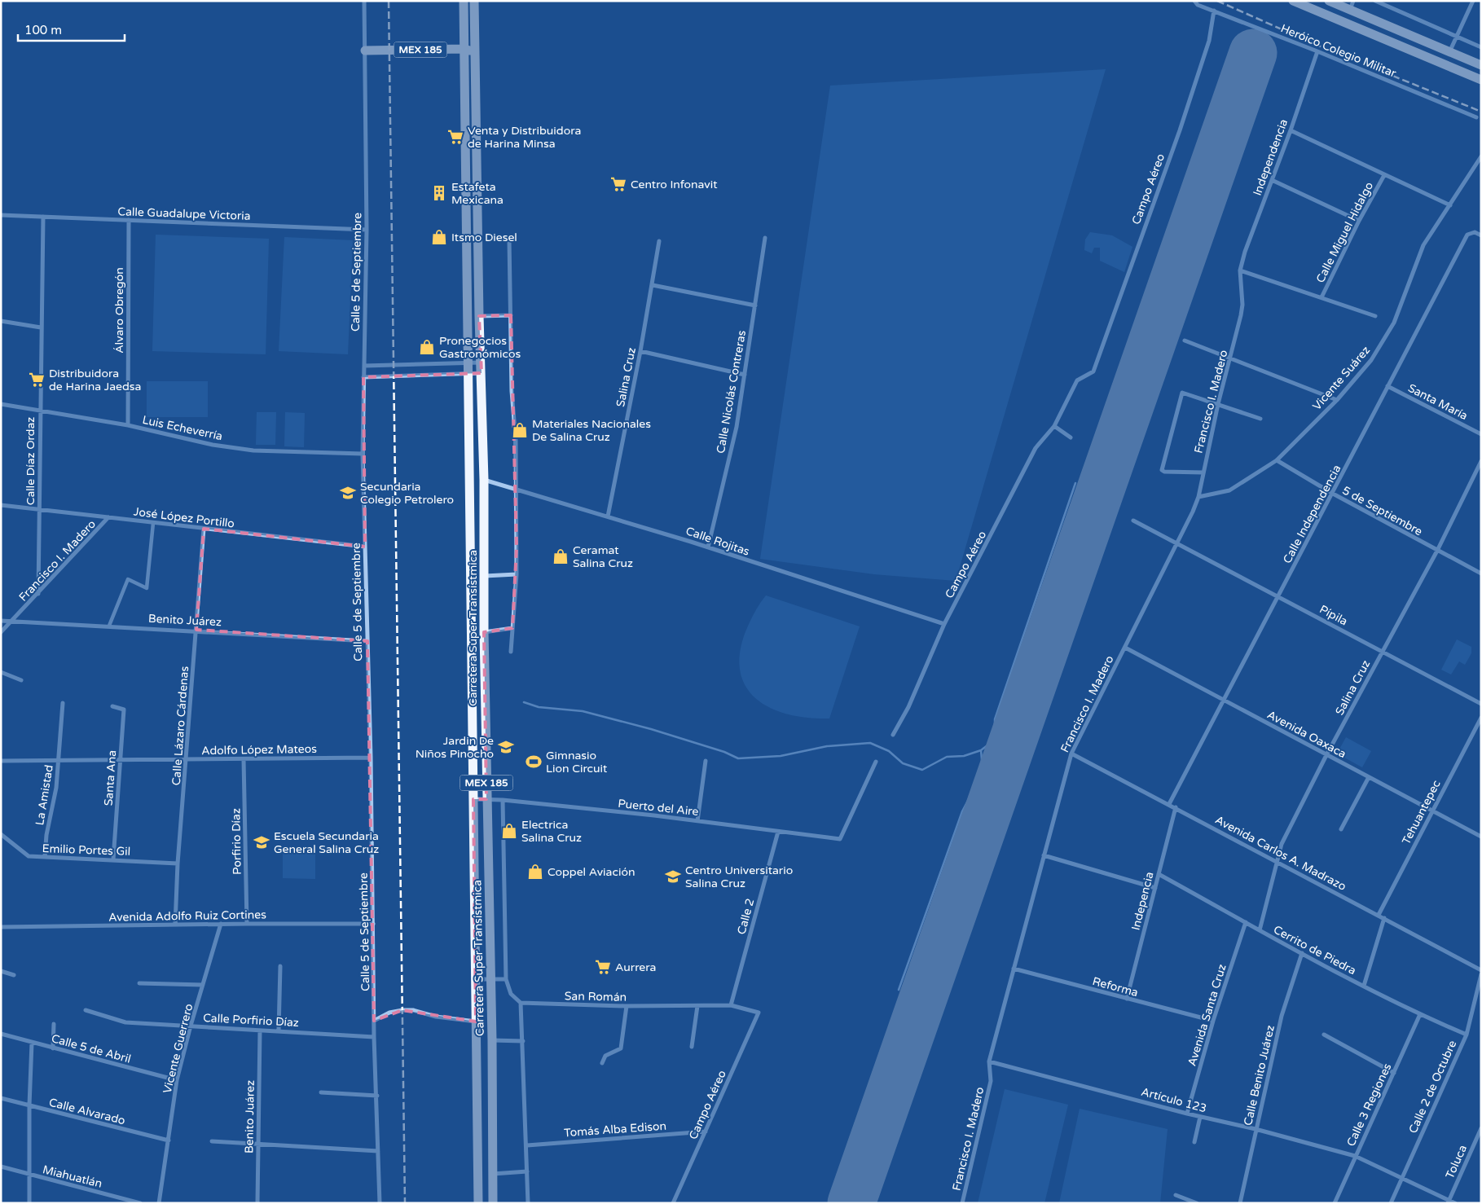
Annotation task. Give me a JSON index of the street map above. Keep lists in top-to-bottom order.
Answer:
{
  "streets": {
    "main road": ["MEX 185", "Carretera Super Transístmica"],
    "street": [
      "Heróico Colegio Militar",
      "Independencia",
      "Campo Aéreo",
      "Calle Guadalupe Victoria",
      "Calle Miguel Hidalgo",
      "Calle 5 de Septiembre",
      "Álvaro Obregón",
      "Salina Cruz",
      "Vicente Suárez",
      "Calle Nicolás Contreras",
      "Francisco I. Madero",
      "Santa María",
      "Luis Echeverría",
      "Calle Díaz Ordaz",
      "5 de Septiembre",
      "Calle Independencia",
      "José López Portillo",
      "Calle Rojitas",
      "Pípila",
      "Benito Juárez",
      "Calle Lázaro Cárdenas",
      "Avenida Oaxaca",
      "Adolfo López Mateos",
      "Santa Ana",
      "La Amistad",
      "Puerto del Aire",
      "Tehuantepec",
      "Porfirio Díaz",
      "Emilio Portes Gil",
      "Avenida Carlos A. Madrazo",
      "Indepencia",
      "Avenida Adolfo Ruiz Cortines",
      "Calle 2",
      "Cerrito de Piedra",
      "Reforma",
      "San Román",
      "Avenida Santa Cruz",
      "Calle Porfirio Díaz",
      "Calle 5 de Abril",
      "Vicente Guerrero",
      "Calle Benito Juárez",
      "Calle 2 de Octubre",
      "Artículo 123",
      "Calle 3 Regiones",
      "Calle Alvarado",
      "Tomás Alba Edison",
      "Toluca",
      "Miahuatlán"
    ]
  },
  "crossings": [
    ["MEX 185", "Calle 5 de Septiembre"],
    ["MEX 185", "Carretera Super Transístmica"],
    ["Heróico Colegio Militar", "Independencia"],
    ["Heróico Colegio Militar", "Campo Aéreo"],
    ["Independencia", "Francisco I. Madero"],
    ["Campo Aéreo", "Calle Rojitas"],
    ["Campo Aéreo", "San Román"],
    ["Campo Aéreo", "Tomás Alba Edison"],
    ["Calle Guadalupe Victoria", "Calle 5 de Septiembre"],
    ["Calle Guadalupe Victoria", "Álvaro Obregón"],
    ["Calle Guadalupe Victoria", "Calle Díaz Ordaz"],
    ["Calle 5 de Septiembre", "Luis Echeverría"],
    ["Calle 5 de Septiembre", "José López Portillo"],
    ["Calle 5 de Septiembre", "Benito Juárez"],
    ["Calle 5 de Septiembre", "Adolfo López Mateos"],
    ["Calle 5 de Septiembre", "Avenida Adolfo Ruiz Cortines"],
    ["Calle 5 de Septiembre", "Calle Porfirio Díaz"],
    ["Álvaro Obregón", "Luis Echeverría"],
    ["Salina Cruz", "5 de Septiembre"],
    ["Salina Cruz", "Calle Rojitas"],
    ["Salina Cruz", "Pípila"],
    ["Salina Cruz", "Avenida Oaxaca"],
    ["Salina Cruz", "Avenida Carlos A. Madrazo"],
    ["Salina Cruz", "Cerrito de Piedra"],
    ["Vicente Suárez", "Francisco I. Madero"],
    ["Vicente Suárez", "5 de Septiembre"],
    ["Calle Nicolás Contreras", "Calle Rojitas"],
    ["Francisco I. Madero", "Calle Díaz Ordaz"],
    ["Francisco I. Madero", "José López Portillo"],
    ["Francisco I. Madero", "Pípila"],
    ["Francisco I. Madero", "Benito Juárez"],
    ["Francisco I. Madero", "Avenida Oaxaca"],
    ["Francisco I. Madero", "Avenida Carlos A. Madrazo"],
    ["Francisco I. Madero", "Reforma"],
    ["Francisco I. Madero", "Artículo 123"],
    ["Santa María", "Calle Independencia"],
    ["Luis Echeverría", "Calle Díaz Ordaz"],
    ["Calle Díaz Ordaz", "José López Portillo"],
    ["5 de Septiembre", "Calle Independencia"],
    ["Calle Independencia", "Pípila"],
    ["Calle Independencia", "Avenida Oaxaca"],
    ["Calle Independencia", "Avenida Carlos A. Madrazo"],
    ["José López Portillo", "Calle Lázaro Cárdenas"],
    ["Calle Rojitas", "Carretera Super Transístmica"],
    ["Benito Juárez", "Calle Lázaro Cárdenas"],
    ["Benito Juárez", "Calle Porfirio Díaz"],
    ["Carretera Super Transístmica", "Puerto del Aire"],
    ["Calle Lázaro Cárdenas", "Adolfo López Mateos"],
    ["Calle Lázaro Cárdenas", "Emilio Portes Gil"],
    ["Calle Lázaro Cárdenas", "Avenida Adolfo Ruiz Cortines"],
    ["Avenida Oaxaca", "Tehuantepec"],
    ["Adolfo López Mateos", "Santa Ana"],
    ["Adolfo López Mateos", "La Amistad"],
    ["Adolfo López Mateos", "Porfirio Díaz"],
    ["Santa Ana", "Emilio Portes Gil"],
    ["La Amistad", "Emilio Portes Gil"],
    ["Puerto del Aire", "Calle 2"],
    ["Tehuantepec", "Avenida Carlos A. Madrazo"],
    ["Porfirio Díaz", "Avenida Adolfo Ruiz Cortines"],
    ["Avenida Carlos A. Madrazo", "Indepencia"],
    ["Indepencia", "Cerrito de Piedra"],
    ["Indepencia", "Reforma"],
    ["Avenida Adolfo Ruiz Cortines", "Vicente Guerrero"],
    ["Calle 2", "San Román"],
    ["Cerrito de Piedra", "Avenida Santa Cruz"],
    ["Cerrito de Piedra", "Calle Benito Juárez"],
    ["Cerrito de Piedra", "Calle 2 de Octubre"],
    ["Cerrito de Piedra", "Calle 3 Regiones"],
    ["Reforma", "Avenida Santa Cruz"],
    ["Avenida Santa Cruz", "Artículo 123"],
    ["Calle Porfirio Díaz", "Vicente Guerrero"],
    ["Calle 5 de Abril", "Vicente Guerrero"],
    ["Vicente Guerrero", "Calle Alvarado"],
    ["Calle Benito Juárez", "Artículo 123"],
    ["Calle 2 de Octubre", "Artículo 123"],
    ["Artículo 123", "Calle 3 Regiones"],
    ["Artículo 123", "Toluca"]
  ],
  "places": {
    "supermarket": [
      "Venta y Distribuidora de Harina Minsa",
      "Centro Infonavit",
      "Distribuidora de Harina Jaedsa",
      "Aurrera"
    ],
    "building": ["Estafeta Mexicana"],
    "shop": [
      "Itsmo Diesel",
      "Pronegocios Gastronómicos",
      "Materiales Nacionales De Salina Cruz",
      "Ceramat Salina Cruz",
      "Electrica Salina Cruz",
      "Coppel Aviación"
    ],
    "school or university": [
      "Secundaria Colegio Petrolero",
      "Jardin De Niños Pinocho",
      "Escuela Secundaria General Salina Cruz",
      "Centro Universitario Salina Cruz"
    ],
    "sports": ["Gimnasio Lion Circuit"]
  },
  "scale_bar": "100 m"
}
